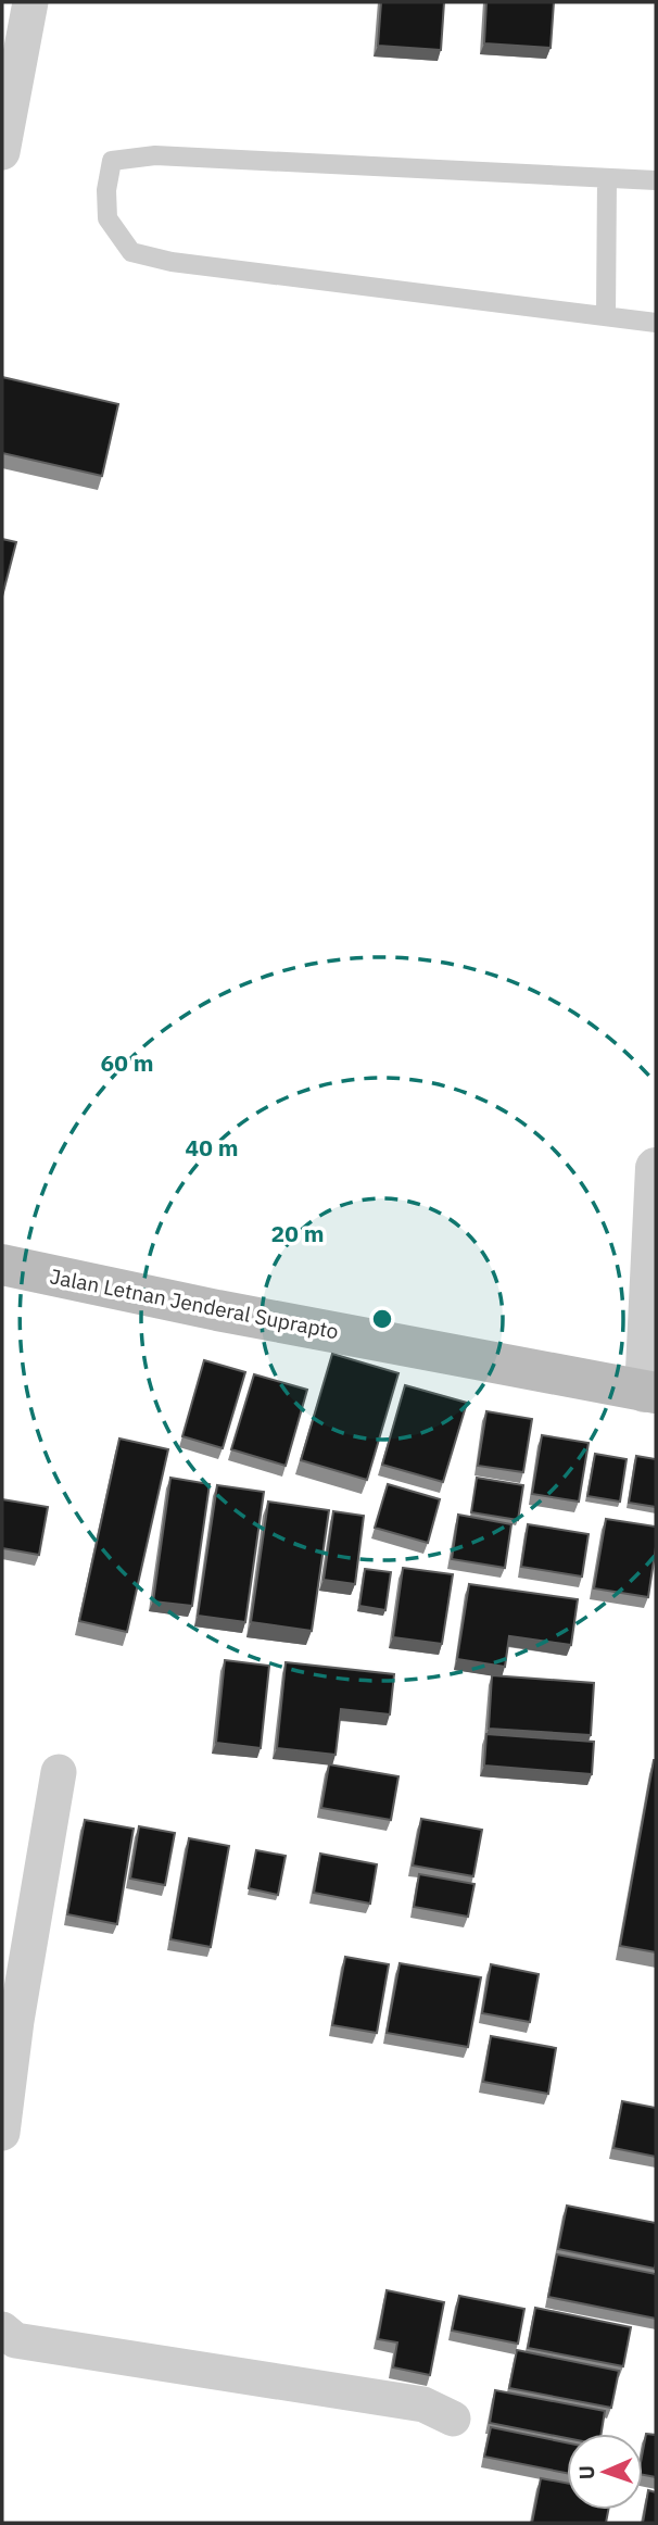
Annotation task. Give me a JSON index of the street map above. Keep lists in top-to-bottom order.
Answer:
{
  "streets": {
    "main road": ["Jalan Letnan Jenderal Suprapto"]
  },
  "north": "left",
  "rings": ["60 m", "40 m", "20 m"]
}
